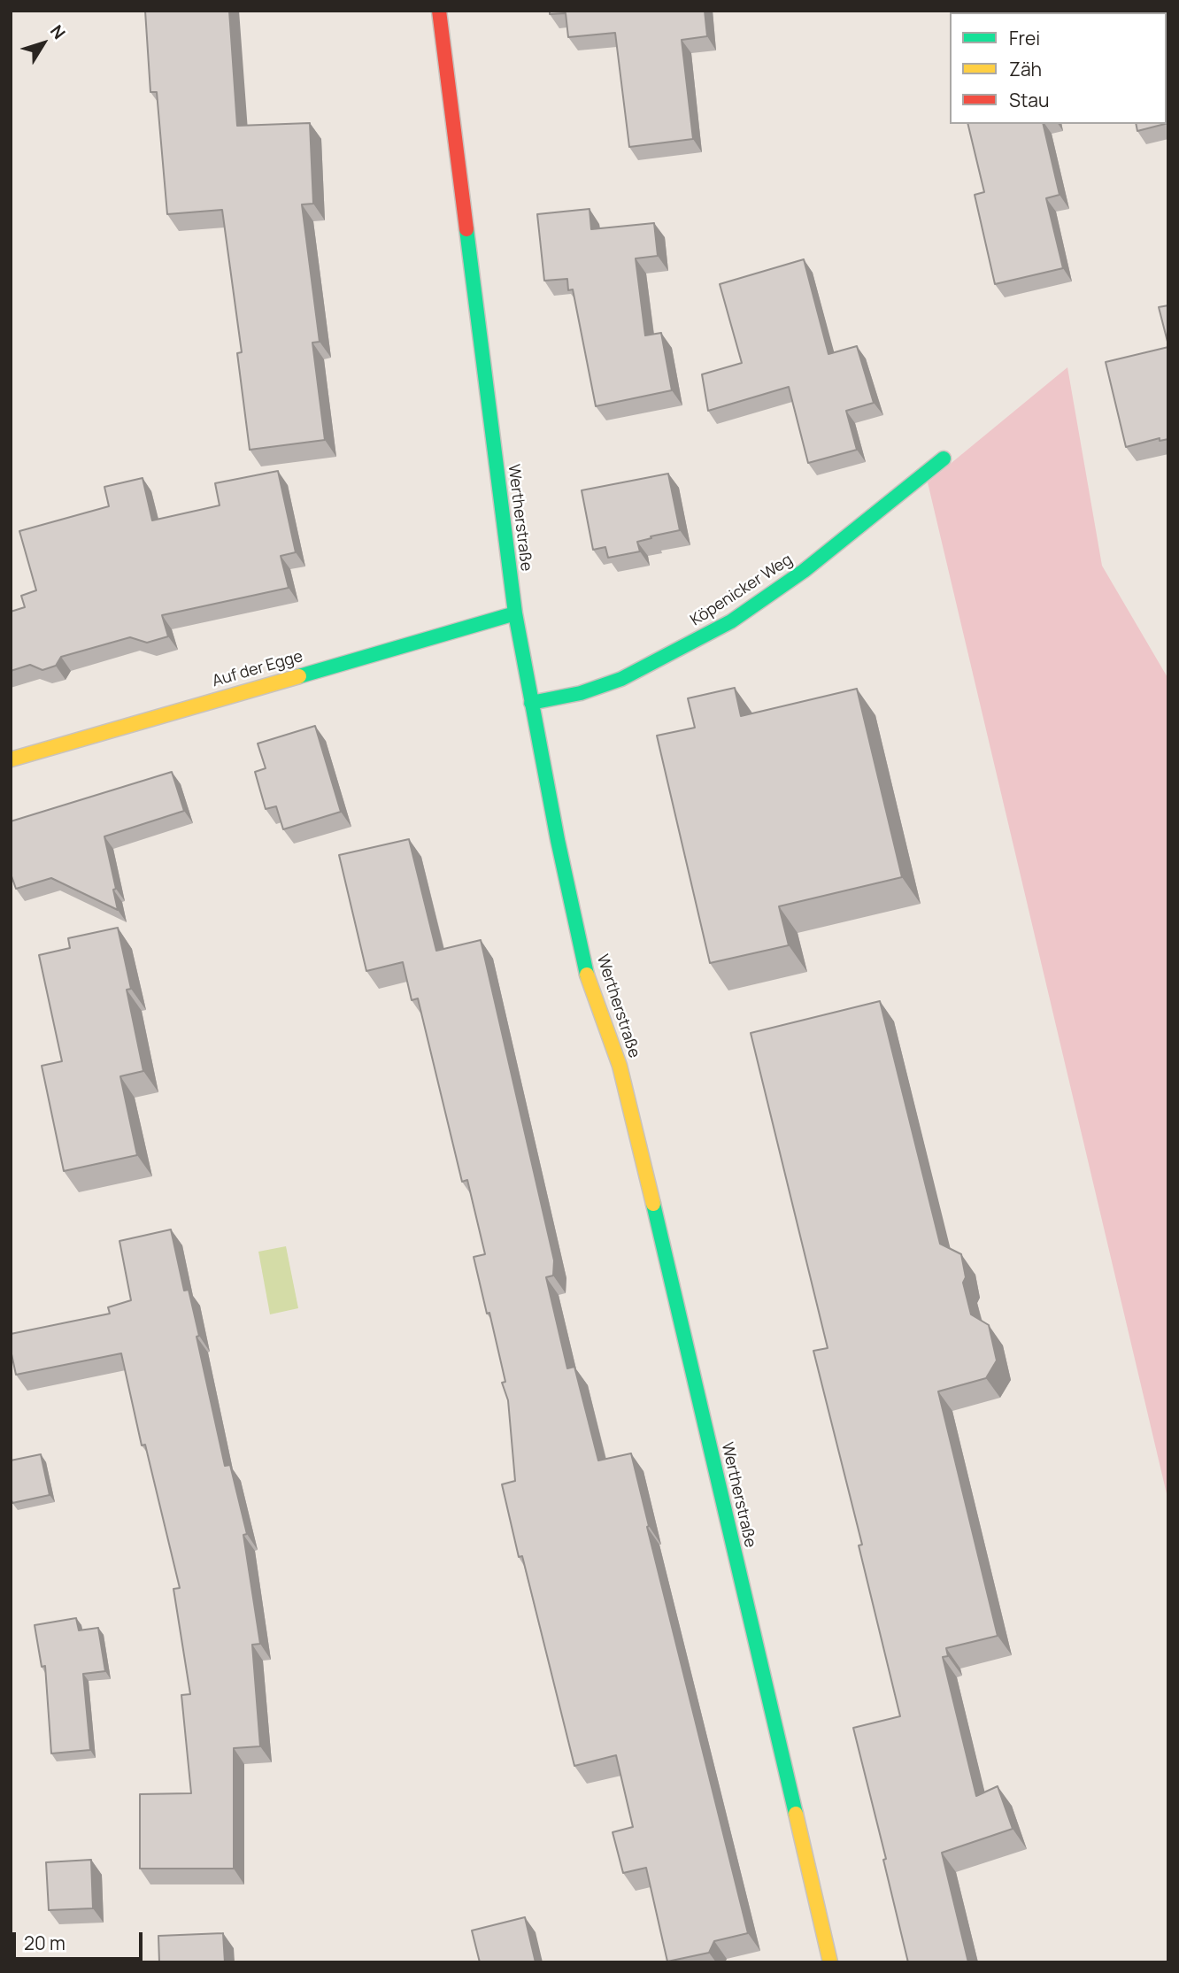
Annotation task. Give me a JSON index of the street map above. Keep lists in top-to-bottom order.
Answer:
{
  "streets": {
    "main road": ["Wertherstraße", "Köpenicker Weg", "Auf der Egge"]
  },
  "crossings": [
    ["Wertherstraße", "Köpenicker Weg"],
    ["Wertherstraße", "Auf der Egge"]
  ],
  "legend": ["Frei", "Zäh", "Stau"],
  "scale_bar": "20 m",
  "north": "top right"
}
